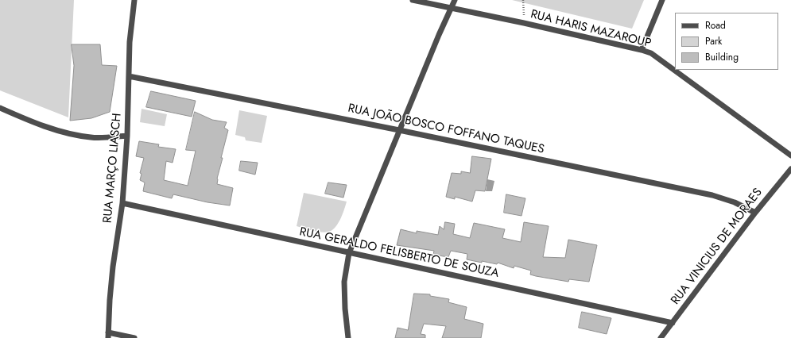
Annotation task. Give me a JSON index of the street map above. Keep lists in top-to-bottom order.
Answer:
{
  "streets": {
    "street": [
      "RUA HARIS MAZAROUP",
      "RUA JOÃO BOSCO FOFFANO TAQUES",
      "RUA MARÇO LIASCH",
      "RUA VINICIUS DE MORAES",
      "RUA GERALDO FELISBERTO DE SOUZA"
    ]
  },
  "crossings": [
    ["RUA JOÃO BOSCO FOFFANO TAQUES", "RUA MARÇO LIASCH"],
    ["RUA JOÃO BOSCO FOFFANO TAQUES", "RUA VINICIUS DE MORAES"],
    ["RUA MARÇO LIASCH", "RUA GERALDO FELISBERTO DE SOUZA"],
    ["RUA VINICIUS DE MORAES", "RUA GERALDO FELISBERTO DE SOUZA"]
  ],
  "legend": ["Road", "Park", "Building"]
}
